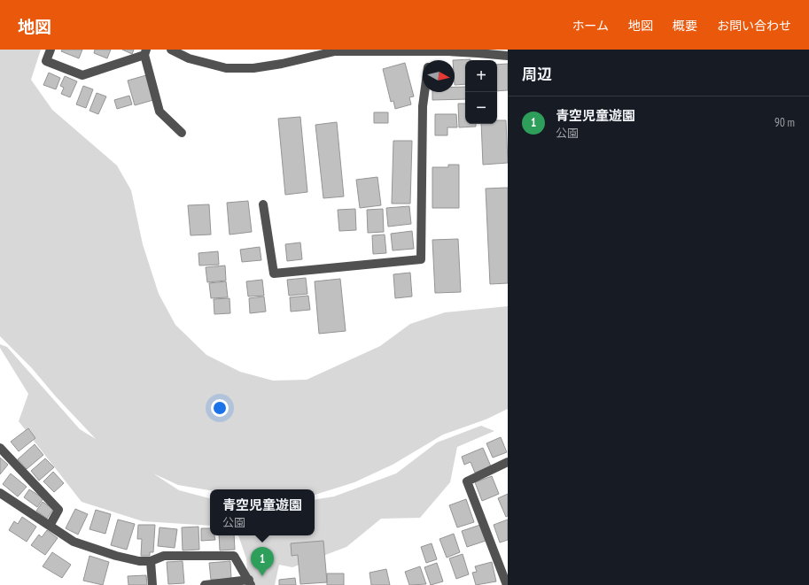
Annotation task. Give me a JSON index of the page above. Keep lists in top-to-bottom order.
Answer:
{
  "north": "right",
  "page": {
    "header": "地図",
    "nav": [
      "ホーム",
      "地図",
      "概要",
      "お問い合わせ"
    ],
    "heading": "周辺",
    "map_buttons": ["+", "−"],
    "list": [
      {
        "mark": "1",
        "name": "青空児童遊園",
        "note": "公園",
        "value": "90 m"
      }
    ],
    "popup": ["青空児童遊園", "公園"],
    "pins": "1"
  }
}
